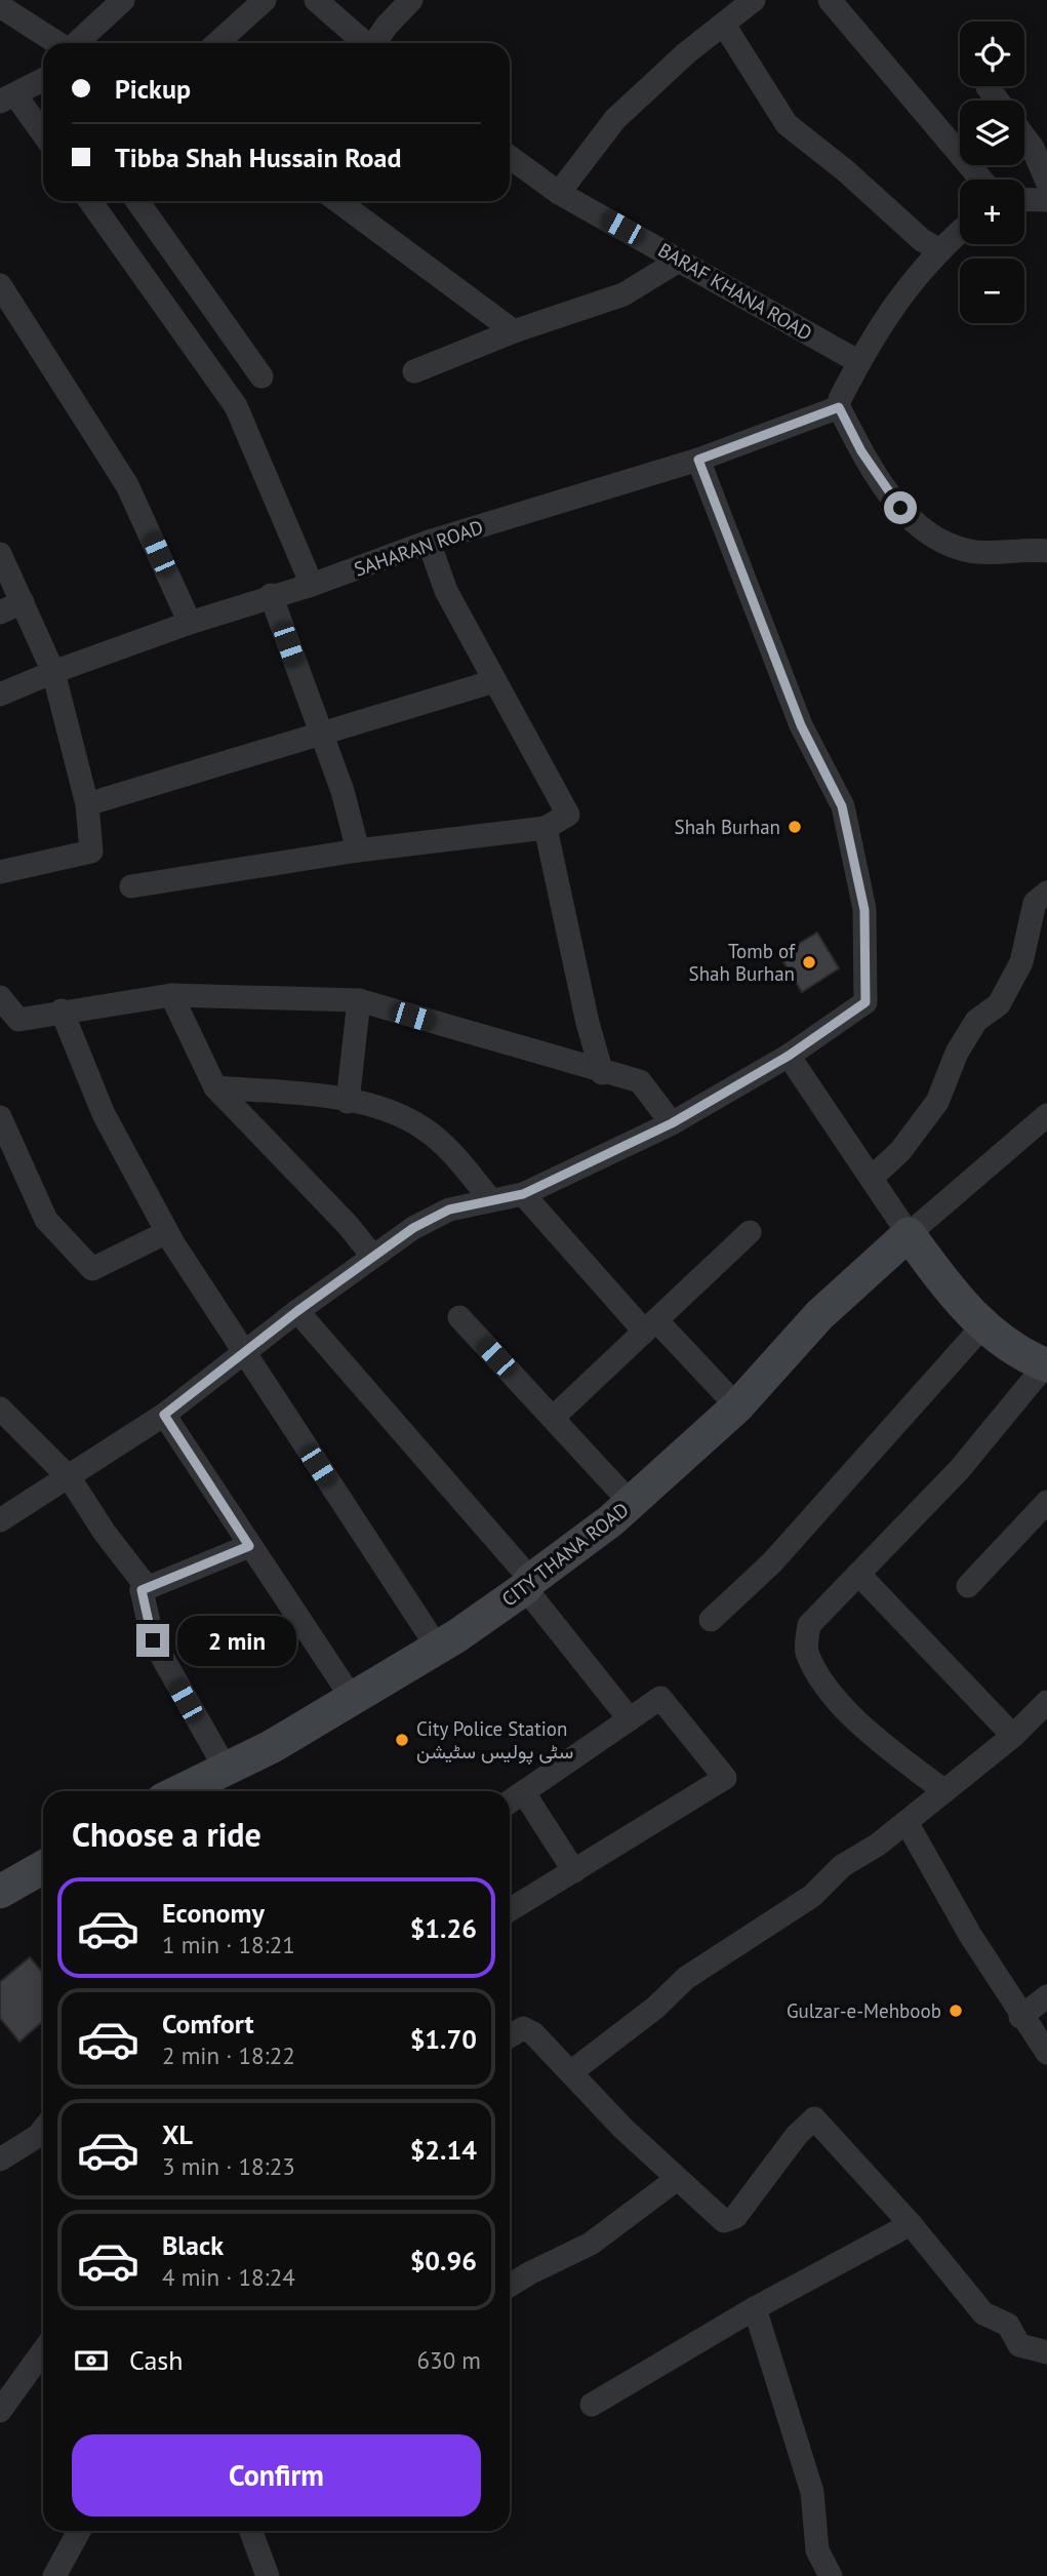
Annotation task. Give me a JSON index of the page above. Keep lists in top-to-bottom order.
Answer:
{
  "streets": {
    "street": ["BARAF KHANA ROAD", "SAHARAN ROAD", "CITY THANA ROAD"]
  },
  "places": [
    "Shah Burhan",
    "Tomb of Shah Burhan",
    "City Police Station سٹی پولیس سٹیشن",
    "Gulzar-e-Mehboob"
  ],
  "page": {
    "map_buttons": ["+", "−"],
    "banner": ["Pickup", "Tibba Shah Hussain Road"],
    "bubble": "2 min",
    "heading": "Choose a ride",
    "list": [
      {
        "name": "Economy",
        "note": "1 min · 18:21",
        "value": "$1.26"
      },
      {
        "name": "Comfort",
        "note": "2 min · 18:22",
        "value": "$1.70"
      },
      {
        "name": "XL",
        "note": "3 min · 18:23",
        "value": "$2.14"
      },
      {
        "name": "Black",
        "note": "4 min · 18:24",
        "value": "$0.96"
      }
    ],
    "pay": ["Cash", "630 m"],
    "buttons": "Confirm"
  }
}
